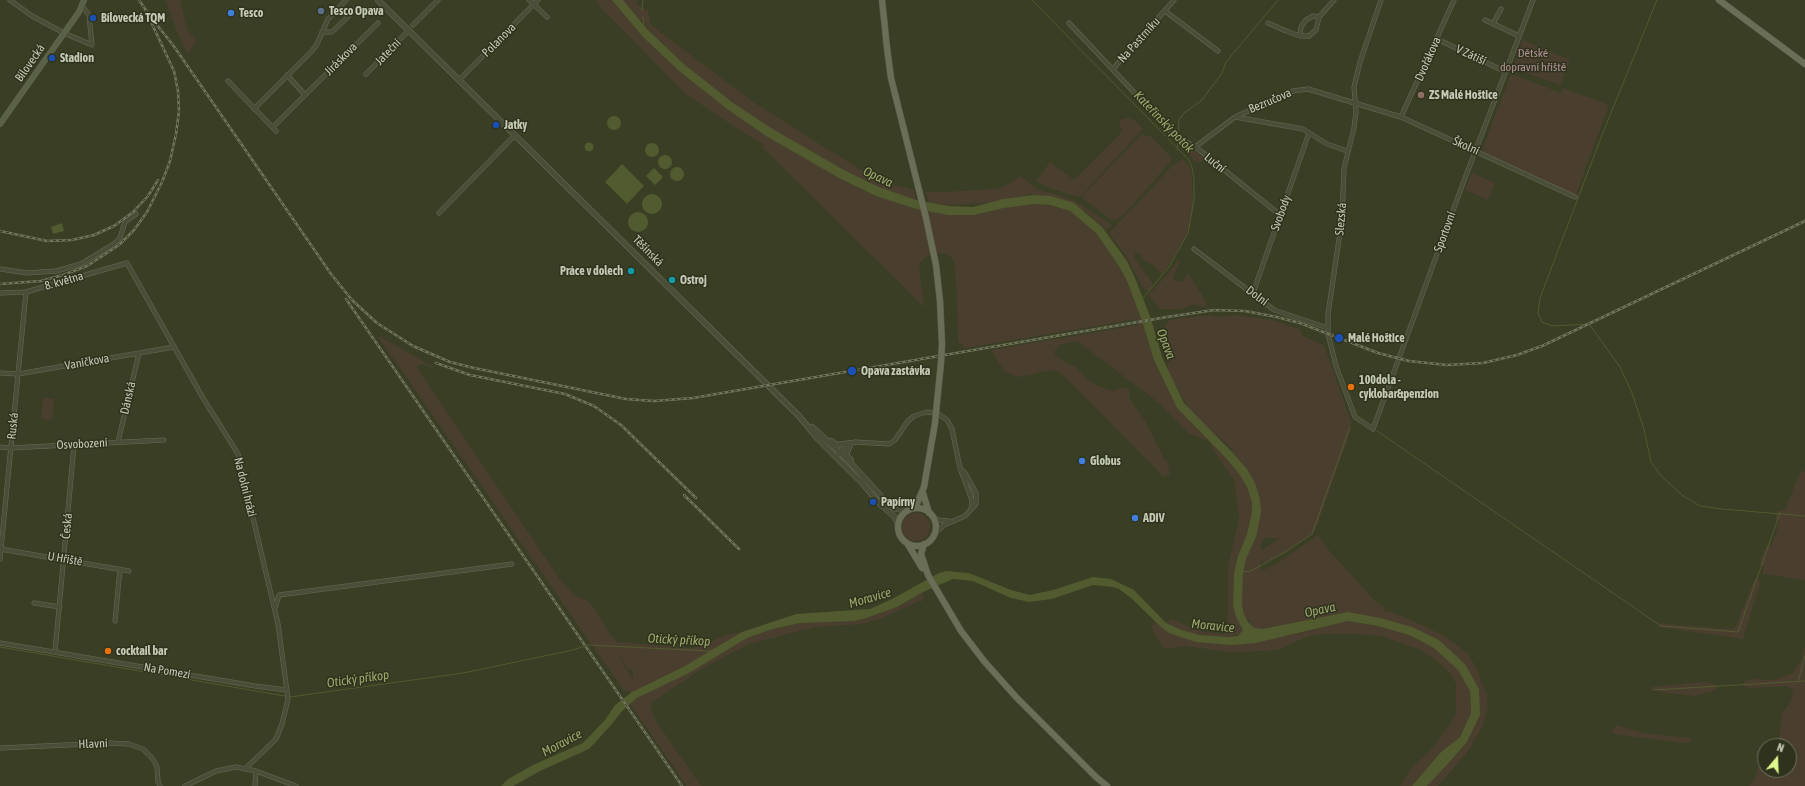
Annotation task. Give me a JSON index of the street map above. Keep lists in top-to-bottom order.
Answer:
{
  "streets": {
    "main road": ["Bílovecká", "Těšínská"],
    "street": [
      "Polanova",
      "Na Pastrníku",
      "Jateční",
      "V Zátiší",
      "Jiráskova",
      "Dvořákova",
      "Bezručova",
      "Školní",
      "Luční",
      "Svobody",
      "Slezská",
      "Sportovní",
      "8. května",
      "Dolní",
      "Vaníčkova",
      "Dánská",
      "Ruská",
      "Osvobození",
      "Na dolni hrázi",
      "Česká",
      "U Hřiště",
      "Na Pomezí",
      "Hlavní"
    ]
  },
  "crossings": [
    ["Polanova", "Těšínská"],
    ["Na Pastrníku", "Luční"],
    ["Jateční", "Těšínská"],
    ["V Zátiší", "Dvořákova"],
    ["V Zátiší", "Sportovní"],
    ["Dvořákova", "Školní"],
    ["Bezručova", "Školní"],
    ["Bezručova", "Luční"],
    ["Bezručova", "Slezská"],
    ["Školní", "Slezská"],
    ["Školní", "Sportovní"],
    ["Luční", "Svobody"],
    ["Svobody", "Dolní"],
    ["Slezská", "Sportovní"],
    ["Slezská", "Dolní"],
    ["8. května", "Ruská"],
    ["8. května", "Na dolni hrázi"],
    ["Vaníčkova", "Dánská"],
    ["Vaníčkova", "Ruská"],
    ["Vaníčkova", "Na dolni hrázi"],
    ["Dánská", "Osvobození"],
    ["Ruská", "Osvobození"],
    ["Ruská", "U Hřiště"],
    ["Osvobození", "Česká"],
    ["Na dolni hrázi", "Na Pomezí"],
    ["Česká", "U Hřiště"],
    ["Česká", "Na Pomezí"]
  ],
  "water": [
    "Kateřinský potok",
    "Opava",
    "Moravice",
    "Otický příkop"
  ],
  "parks": ["Dětské dopravní hřiště"],
  "places": [
    "Tesco Opava",
    "Tesco",
    "Bílovecká TQM",
    "Stadion",
    "ZS Malé Hoštice",
    "Jatky",
    "Práce v dolech",
    "Ostroj",
    "Malé Hoštice",
    "Opava zastávka",
    "100dola - cyklobar&penzion",
    "Globus",
    "Papírny",
    "ADIV",
    "cocktail bar"
  ],
  "north": "top"
}
